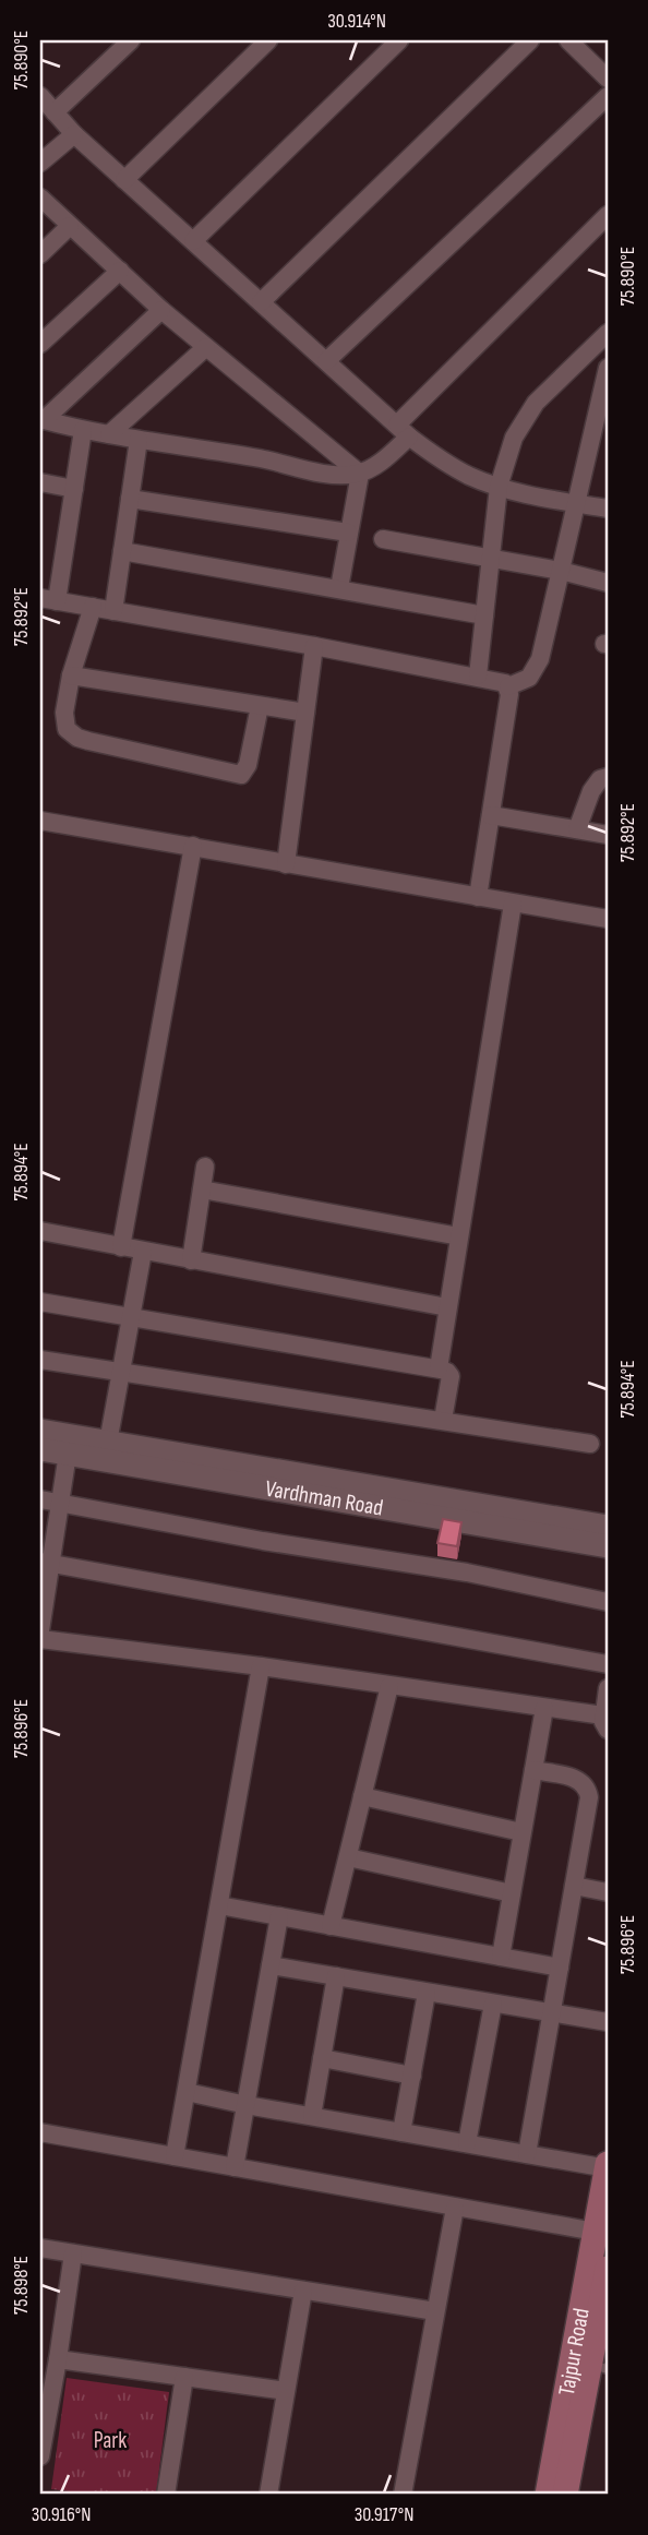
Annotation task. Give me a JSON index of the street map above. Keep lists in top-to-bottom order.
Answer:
{
  "streets": {
    "main road": ["Tajpur Road"],
    "street": ["Vardhman Road"]
  },
  "parks": ["Park"],
  "coordinates": [
    "30.914°N",
    "75.890°E",
    "75.892°E",
    "75.894°E",
    "75.896°E",
    "75.898°E",
    "30.916°N",
    "30.917°N"
  ]
}
